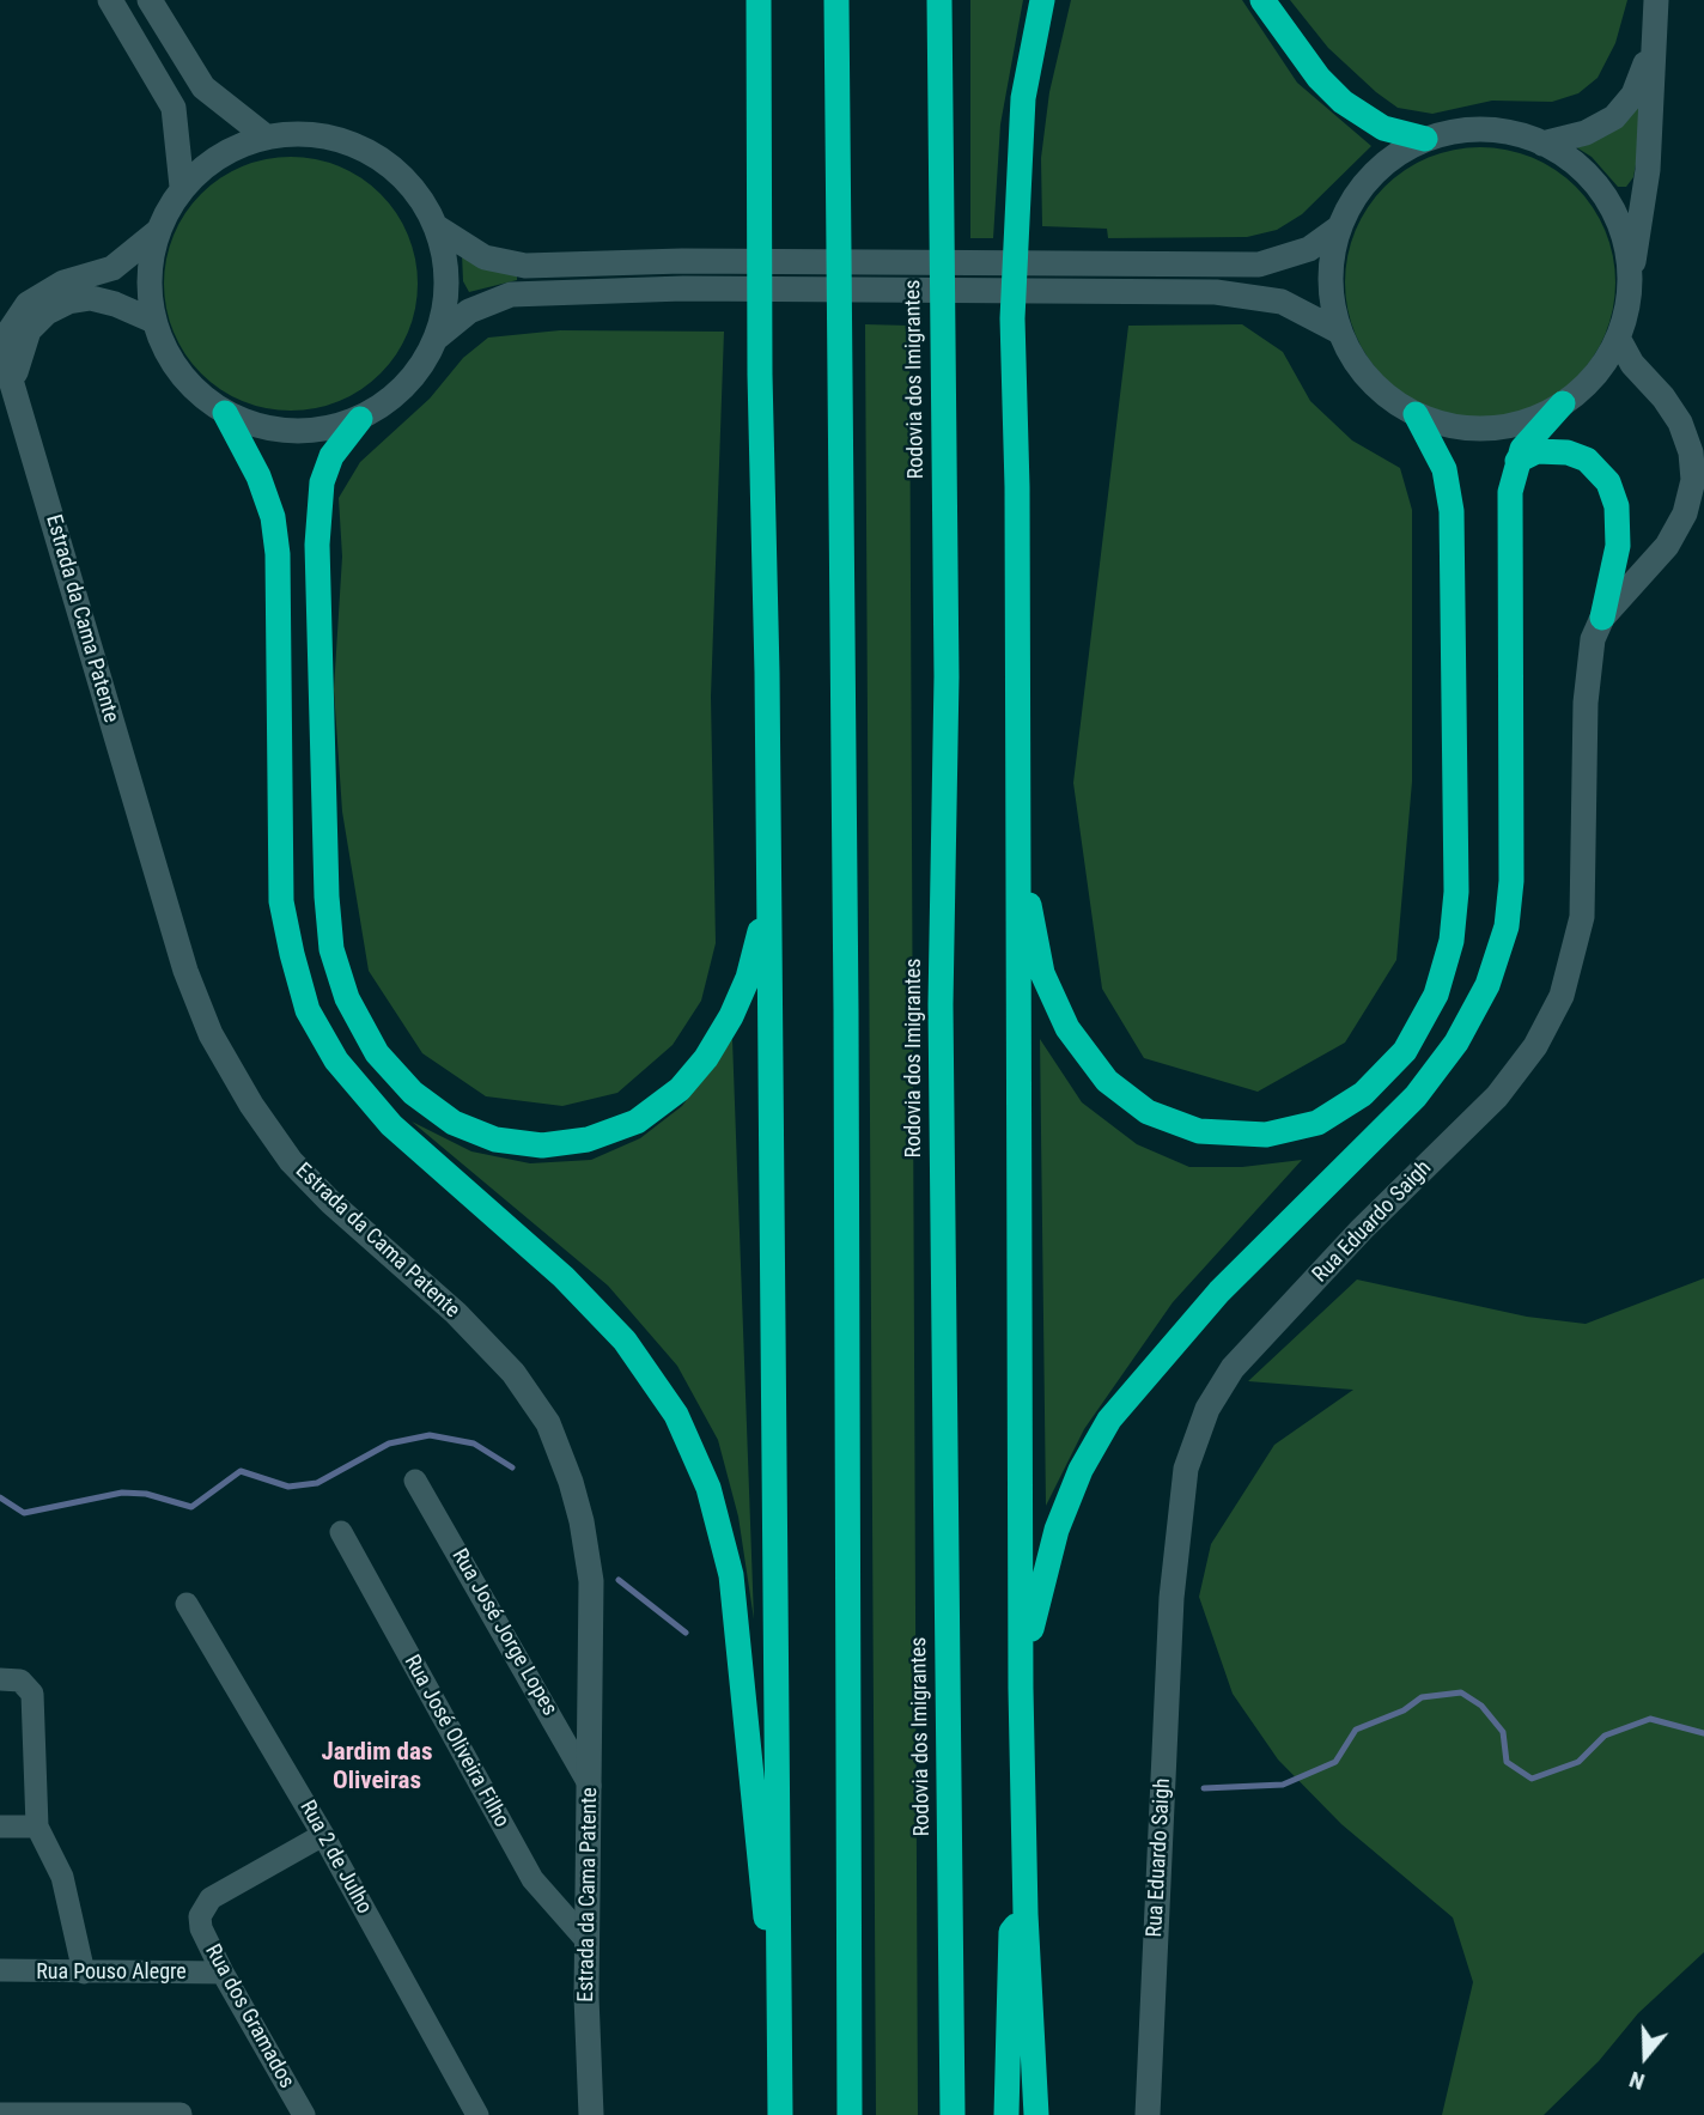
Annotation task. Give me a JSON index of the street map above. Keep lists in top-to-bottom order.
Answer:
{
  "streets": {
    "highway": ["Rodovia dos Imigrantes"],
    "main road": ["Estrada da Cama Patente", "Rua Eduardo Saigh"],
    "street": [
      "Rua José Jorge Lopes",
      "Rua José Oliveira Filho",
      "Rua 2 de Julho",
      "Rua Pouso Alegre",
      "Rua dos Gramados"
    ]
  },
  "crossings": [
    ["Estrada da Cama Patente", "Rua José Jorge Lopes"],
    ["Estrada da Cama Patente", "Rua José Oliveira Filho"],
    ["Rua 2 de Julho", "Rua dos Gramados"],
    ["Rua Pouso Alegre", "Rua dos Gramados"]
  ],
  "districts": ["Jardim das Oliveiras"],
  "north": "bottom"
}
